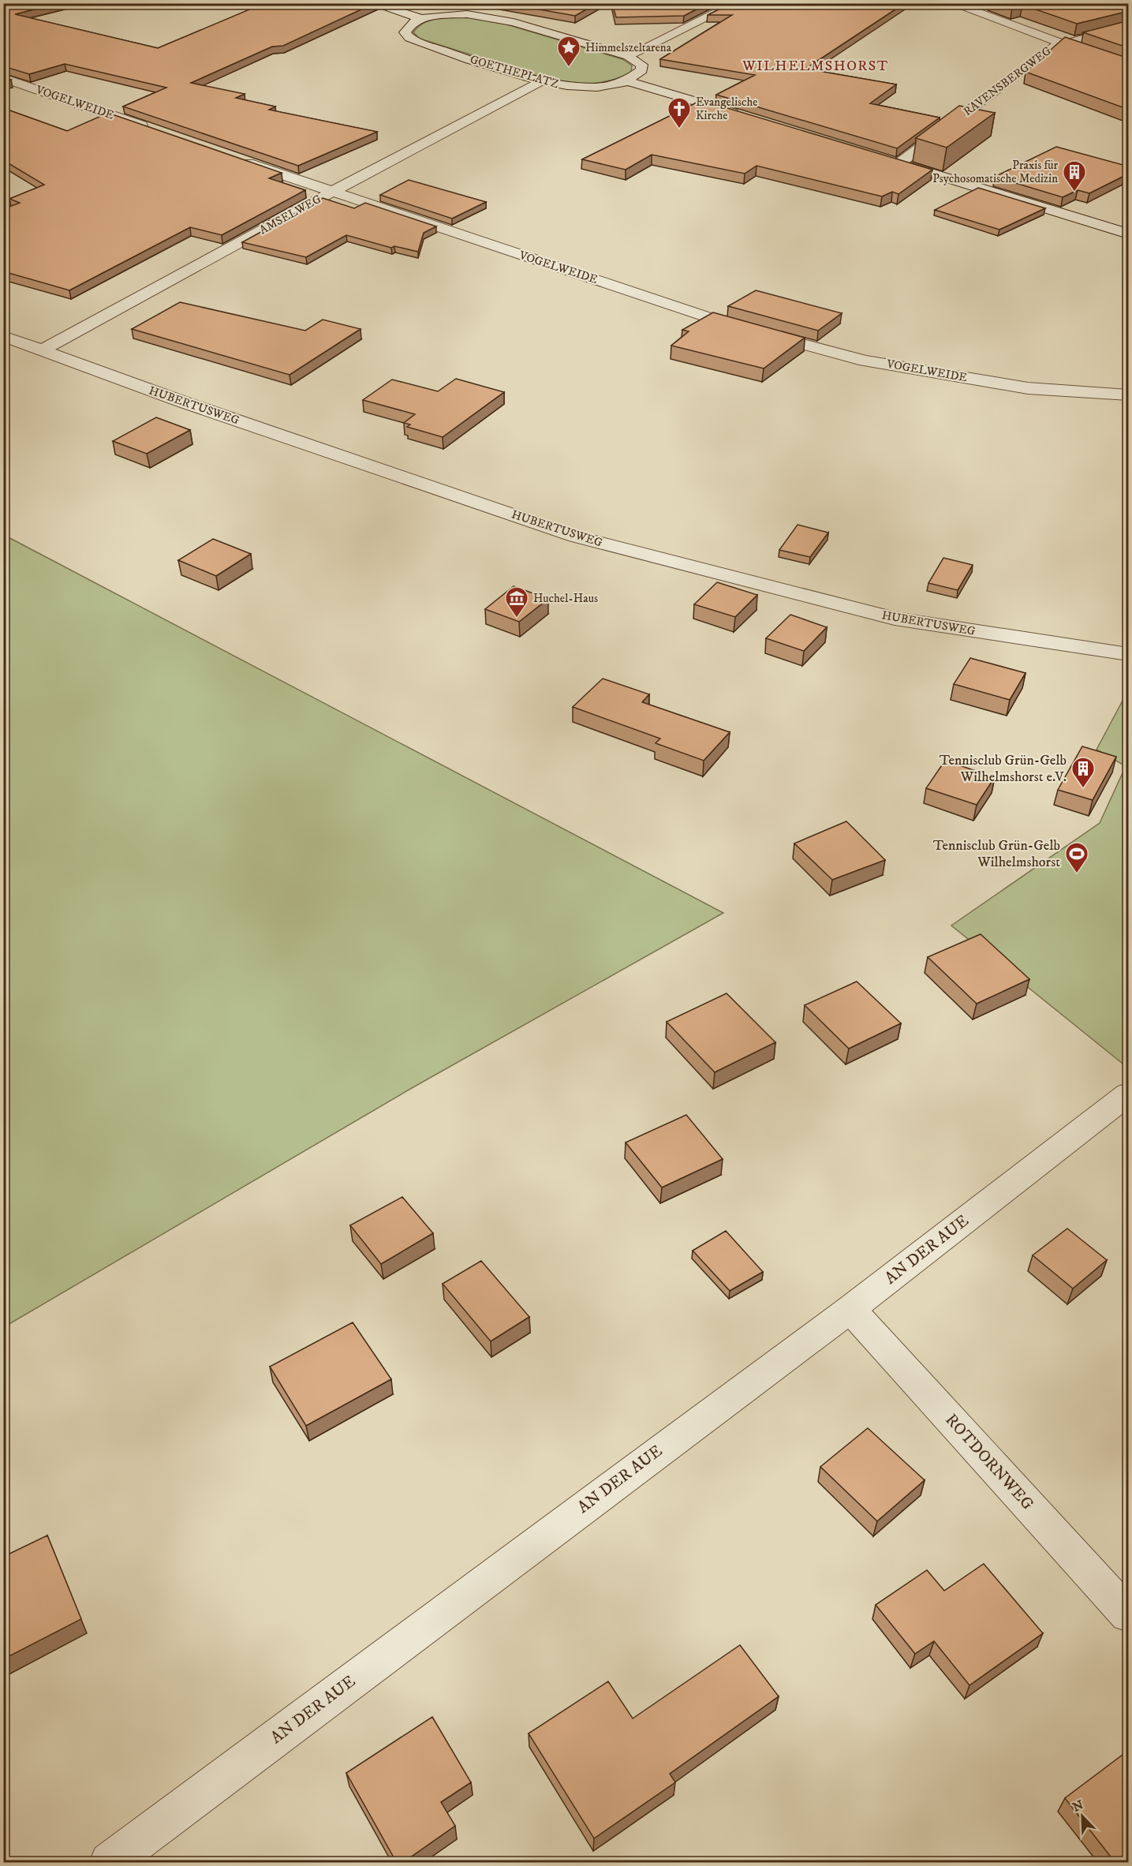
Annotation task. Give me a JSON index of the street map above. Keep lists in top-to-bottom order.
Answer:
{
  "streets": {
    "street": [
      "GOETHEPLATZ",
      "RAVENSBERGWEG",
      "VOGELWEIDE",
      "AMSELWEG",
      "HUBERTUSWEG",
      "AN DER AUE",
      "ROTDORNWEG"
    ]
  },
  "crossings": [
    ["GOETHEPLATZ", "AMSELWEG"],
    ["VOGELWEIDE", "AMSELWEG"],
    ["AMSELWEG", "HUBERTUSWEG"],
    ["AN DER AUE", "ROTDORNWEG"]
  ],
  "districts": ["WILHELMSHORST"],
  "places": {
    "place": ["Himmelszeltarena"],
    "church": ["Evangelische Kirche"],
    "building": ["Praxis für Psychosomatische Medizin", "Tennisclub Grün-Gelb Wilhelmshorst e.V."],
    "museum": ["Huchel-Haus"],
    "sports": ["Tennisclub Grün-Gelb Wilhelmshorst"]
  },
  "north": "top left"
}
